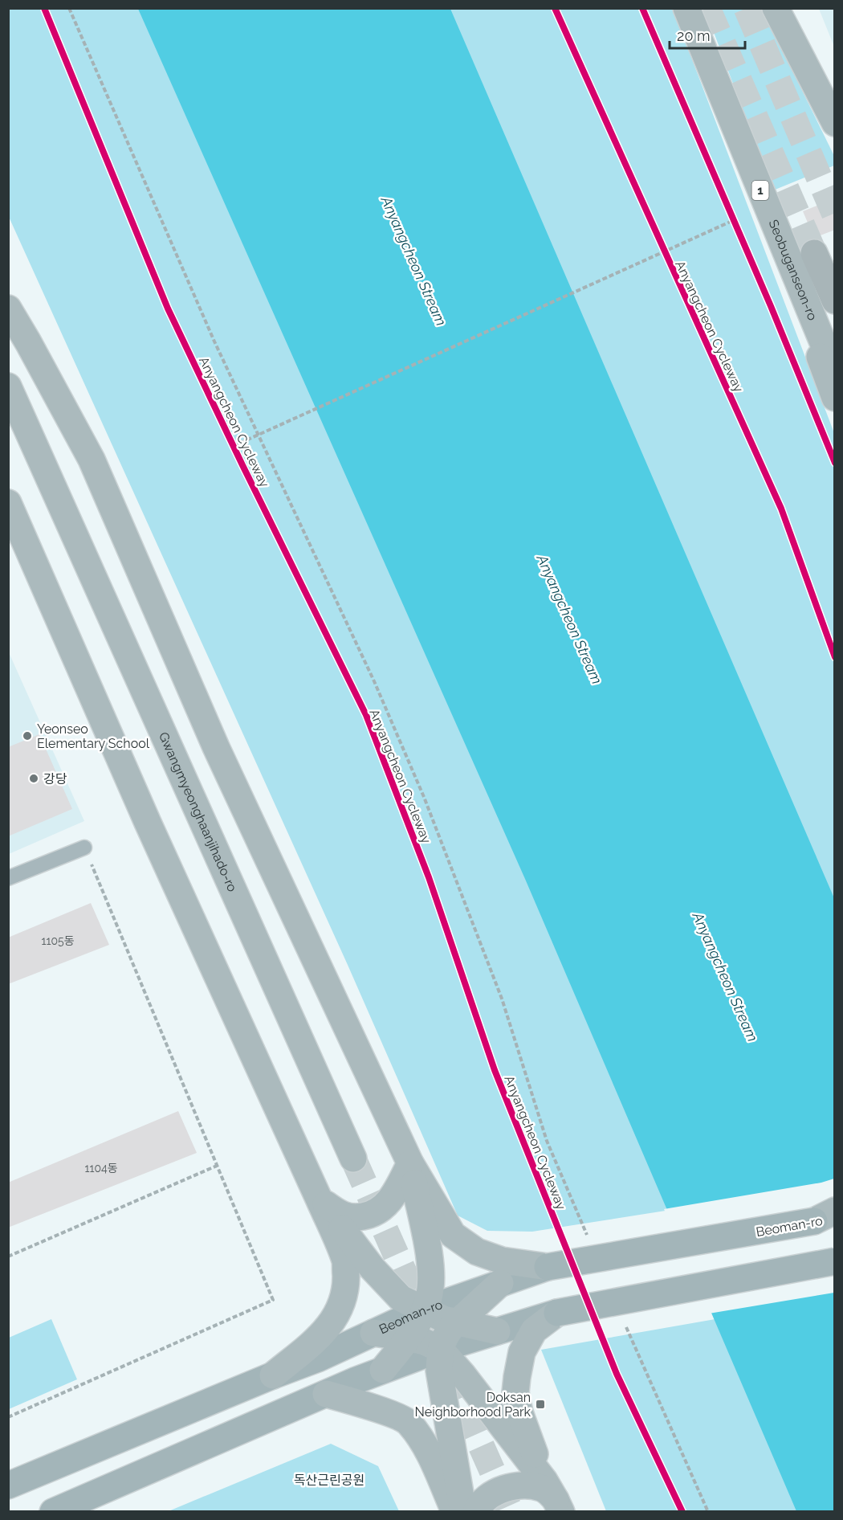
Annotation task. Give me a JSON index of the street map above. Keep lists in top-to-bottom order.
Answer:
{
  "streets": {
    "main road": [
      "1",
      "Seobuganseon-ro",
      "Gwangmyeonghaanjihado-ro",
      "Beoman-ro"
    ],
    "cycle path": ["Anyangcheon Cycleway"]
  },
  "water": ["Anyangcheon Stream"],
  "parks": ["독산근린공원"],
  "places": {
    "other": ["Yeonseo Elementary School", "강당"],
    "transit": ["Doksan Neighborhood Park"]
  },
  "house_numbers": ["1105동", "1104동"],
  "scale_bar": "20 m"
}
